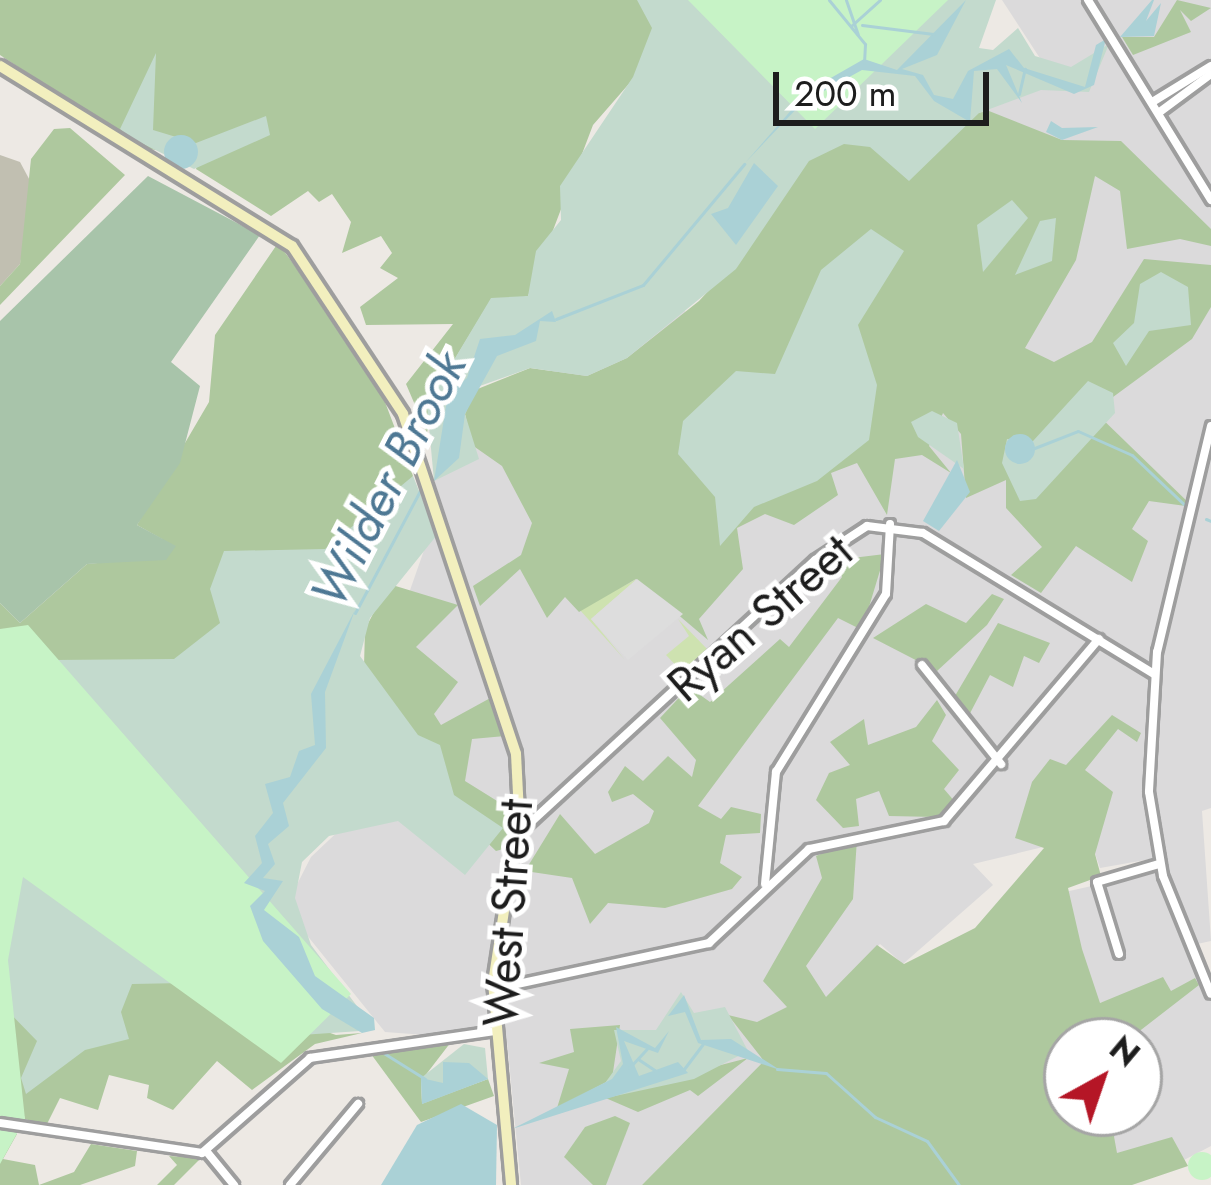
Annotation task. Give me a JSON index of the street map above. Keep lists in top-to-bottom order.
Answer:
{
  "streets": {
    "main road": ["West Street"],
    "street": ["Ryan Street"]
  },
  "crossings": [
    ["Ryan Street", "West Street"]
  ],
  "water": ["Wilder Brook"],
  "scale_bar": "200 m",
  "north": "top right"
}
